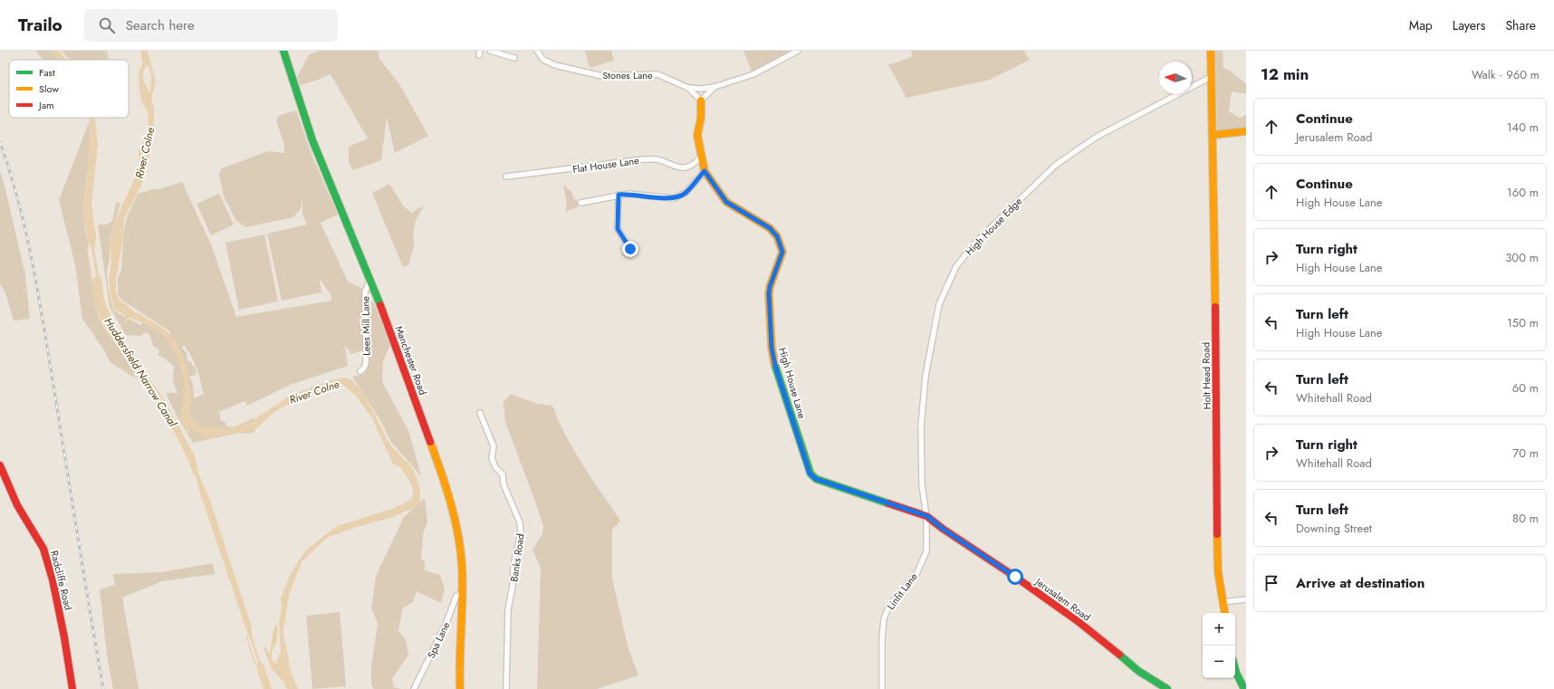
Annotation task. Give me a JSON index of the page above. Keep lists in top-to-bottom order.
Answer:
{
  "streets": {
    "street": [
      "Stones Lane",
      "Flat House Lane",
      "High House Edge",
      "Lees Mill Lane",
      "Manchester Road",
      "Holt Head Road",
      "High House Lane",
      "Banks Road",
      "Radcliffe Road",
      "Linfit Lane",
      "Jerusalem Road",
      "Spa Lane"
    ]
  },
  "crossings": [
    ["Flat House Lane", "High House Lane"],
    ["High House Edge", "Holt Head Road"],
    ["High House Edge", "High House Lane"],
    ["High House Edge", "Linfit Lane"],
    ["High House Edge", "Jerusalem Road"],
    ["Lees Mill Lane", "Manchester Road"],
    ["Manchester Road", "Spa Lane"],
    ["High House Lane", "Linfit Lane"],
    ["High House Lane", "Jerusalem Road"],
    ["Linfit Lane", "Jerusalem Road"]
  ],
  "water": ["River Colne", "Huddersfield Narrow Canal"],
  "legend": ["Fast", "Slow", "Jam"],
  "north": "left",
  "page": {
    "header": "Trailo",
    "search": "Search here",
    "nav": ["Map", "Layers", "Share"],
    "heading": ["12 min", "Walk · 960 m"],
    "list": [
      ["Continue", "Jerusalem Road", "140 m"],
      ["Continue", "High House Lane", "160 m"],
      ["Turn right", "High House Lane", "300 m"],
      ["Turn left", "High House Lane", "150 m"],
      ["Turn left", "Whitehall Road", "60 m"],
      ["Turn right", "Whitehall Road", "70 m"],
      ["Turn left", "Downing Street", "80 m"],
      "Arrive at destination"
    ],
    "map_buttons": ["+", "−"]
  }
}
